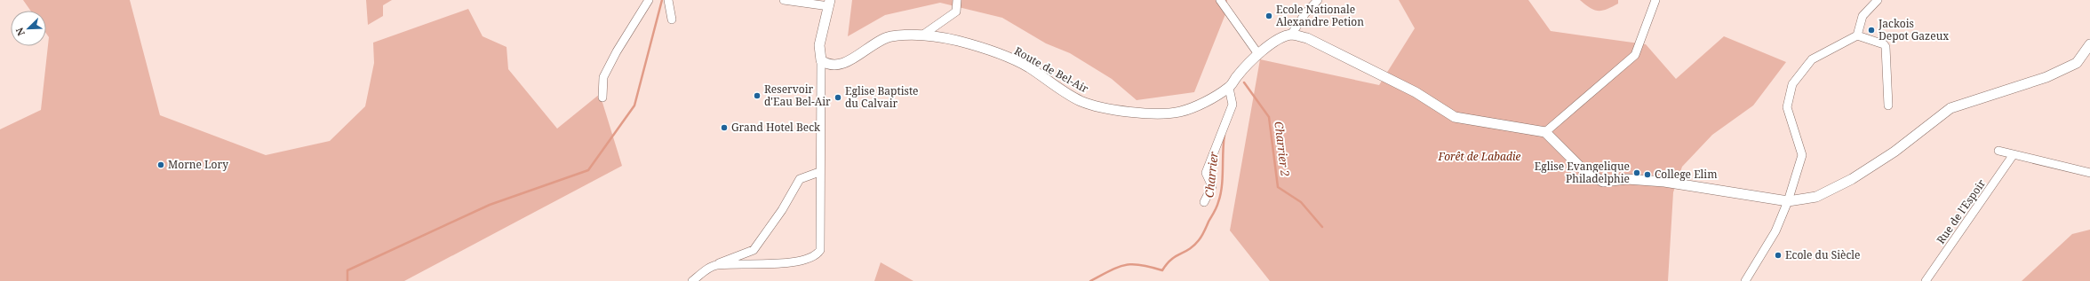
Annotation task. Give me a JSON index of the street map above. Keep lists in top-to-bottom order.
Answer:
{
  "streets": {
    "street": ["Route de Bel-Air", "Rue de l'Espoir"]
  },
  "water": ["Charrier 2", "Charrier"],
  "parks": ["Forêt de Labadie"],
  "places": [
    "Ecole Nationale Alexandre Petion",
    "Jackois Depot Gazeux",
    "Reservoir d'Eau Bel-Air",
    "Eglise Baptiste du Calvair",
    "Grand Hotel Beck",
    "Morne Lory",
    "Eglise Evangelique Philadelphie",
    "College Elim",
    "Ecole du Siècle"
  ],
  "north": "bottom left"
}
